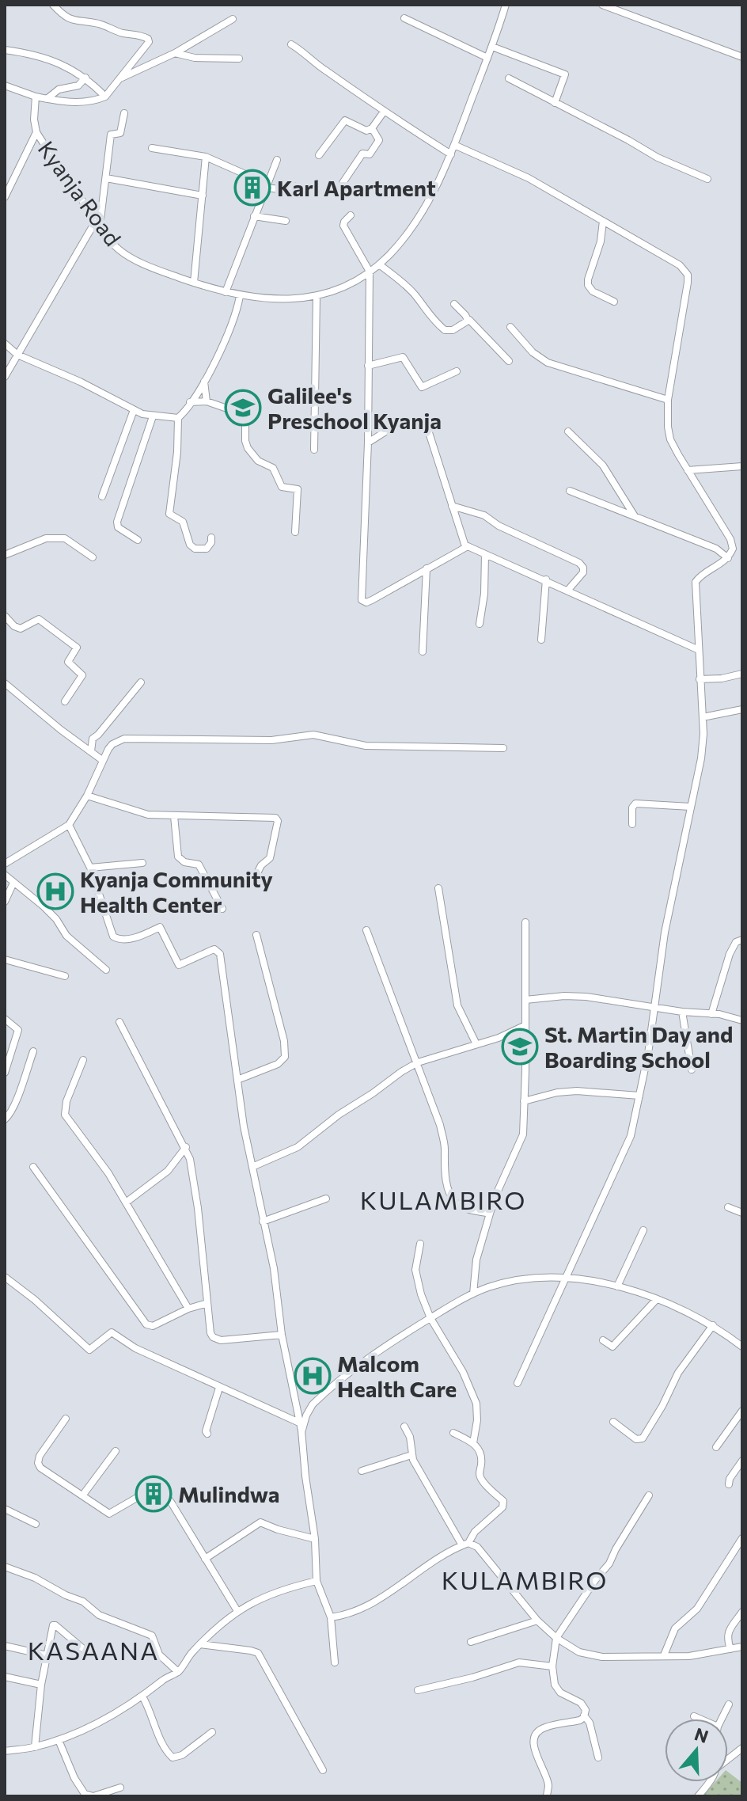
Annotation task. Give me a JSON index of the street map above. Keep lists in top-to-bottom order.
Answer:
{
  "streets": {
    "street": ["Kyanja Road"]
  },
  "districts": ["KULAMBIRO", "KULAMBIRO", "KASAANA"],
  "places": {
    "building": ["Karl Apartment", "Mulindwa"],
    "school or university": ["Galilee's Preschool Kyanja", "St. Martin Day and Boarding School"],
    "hospital": ["Kyanja Community Health Center", "Malcom Health Care"]
  },
  "north": "top"
}
